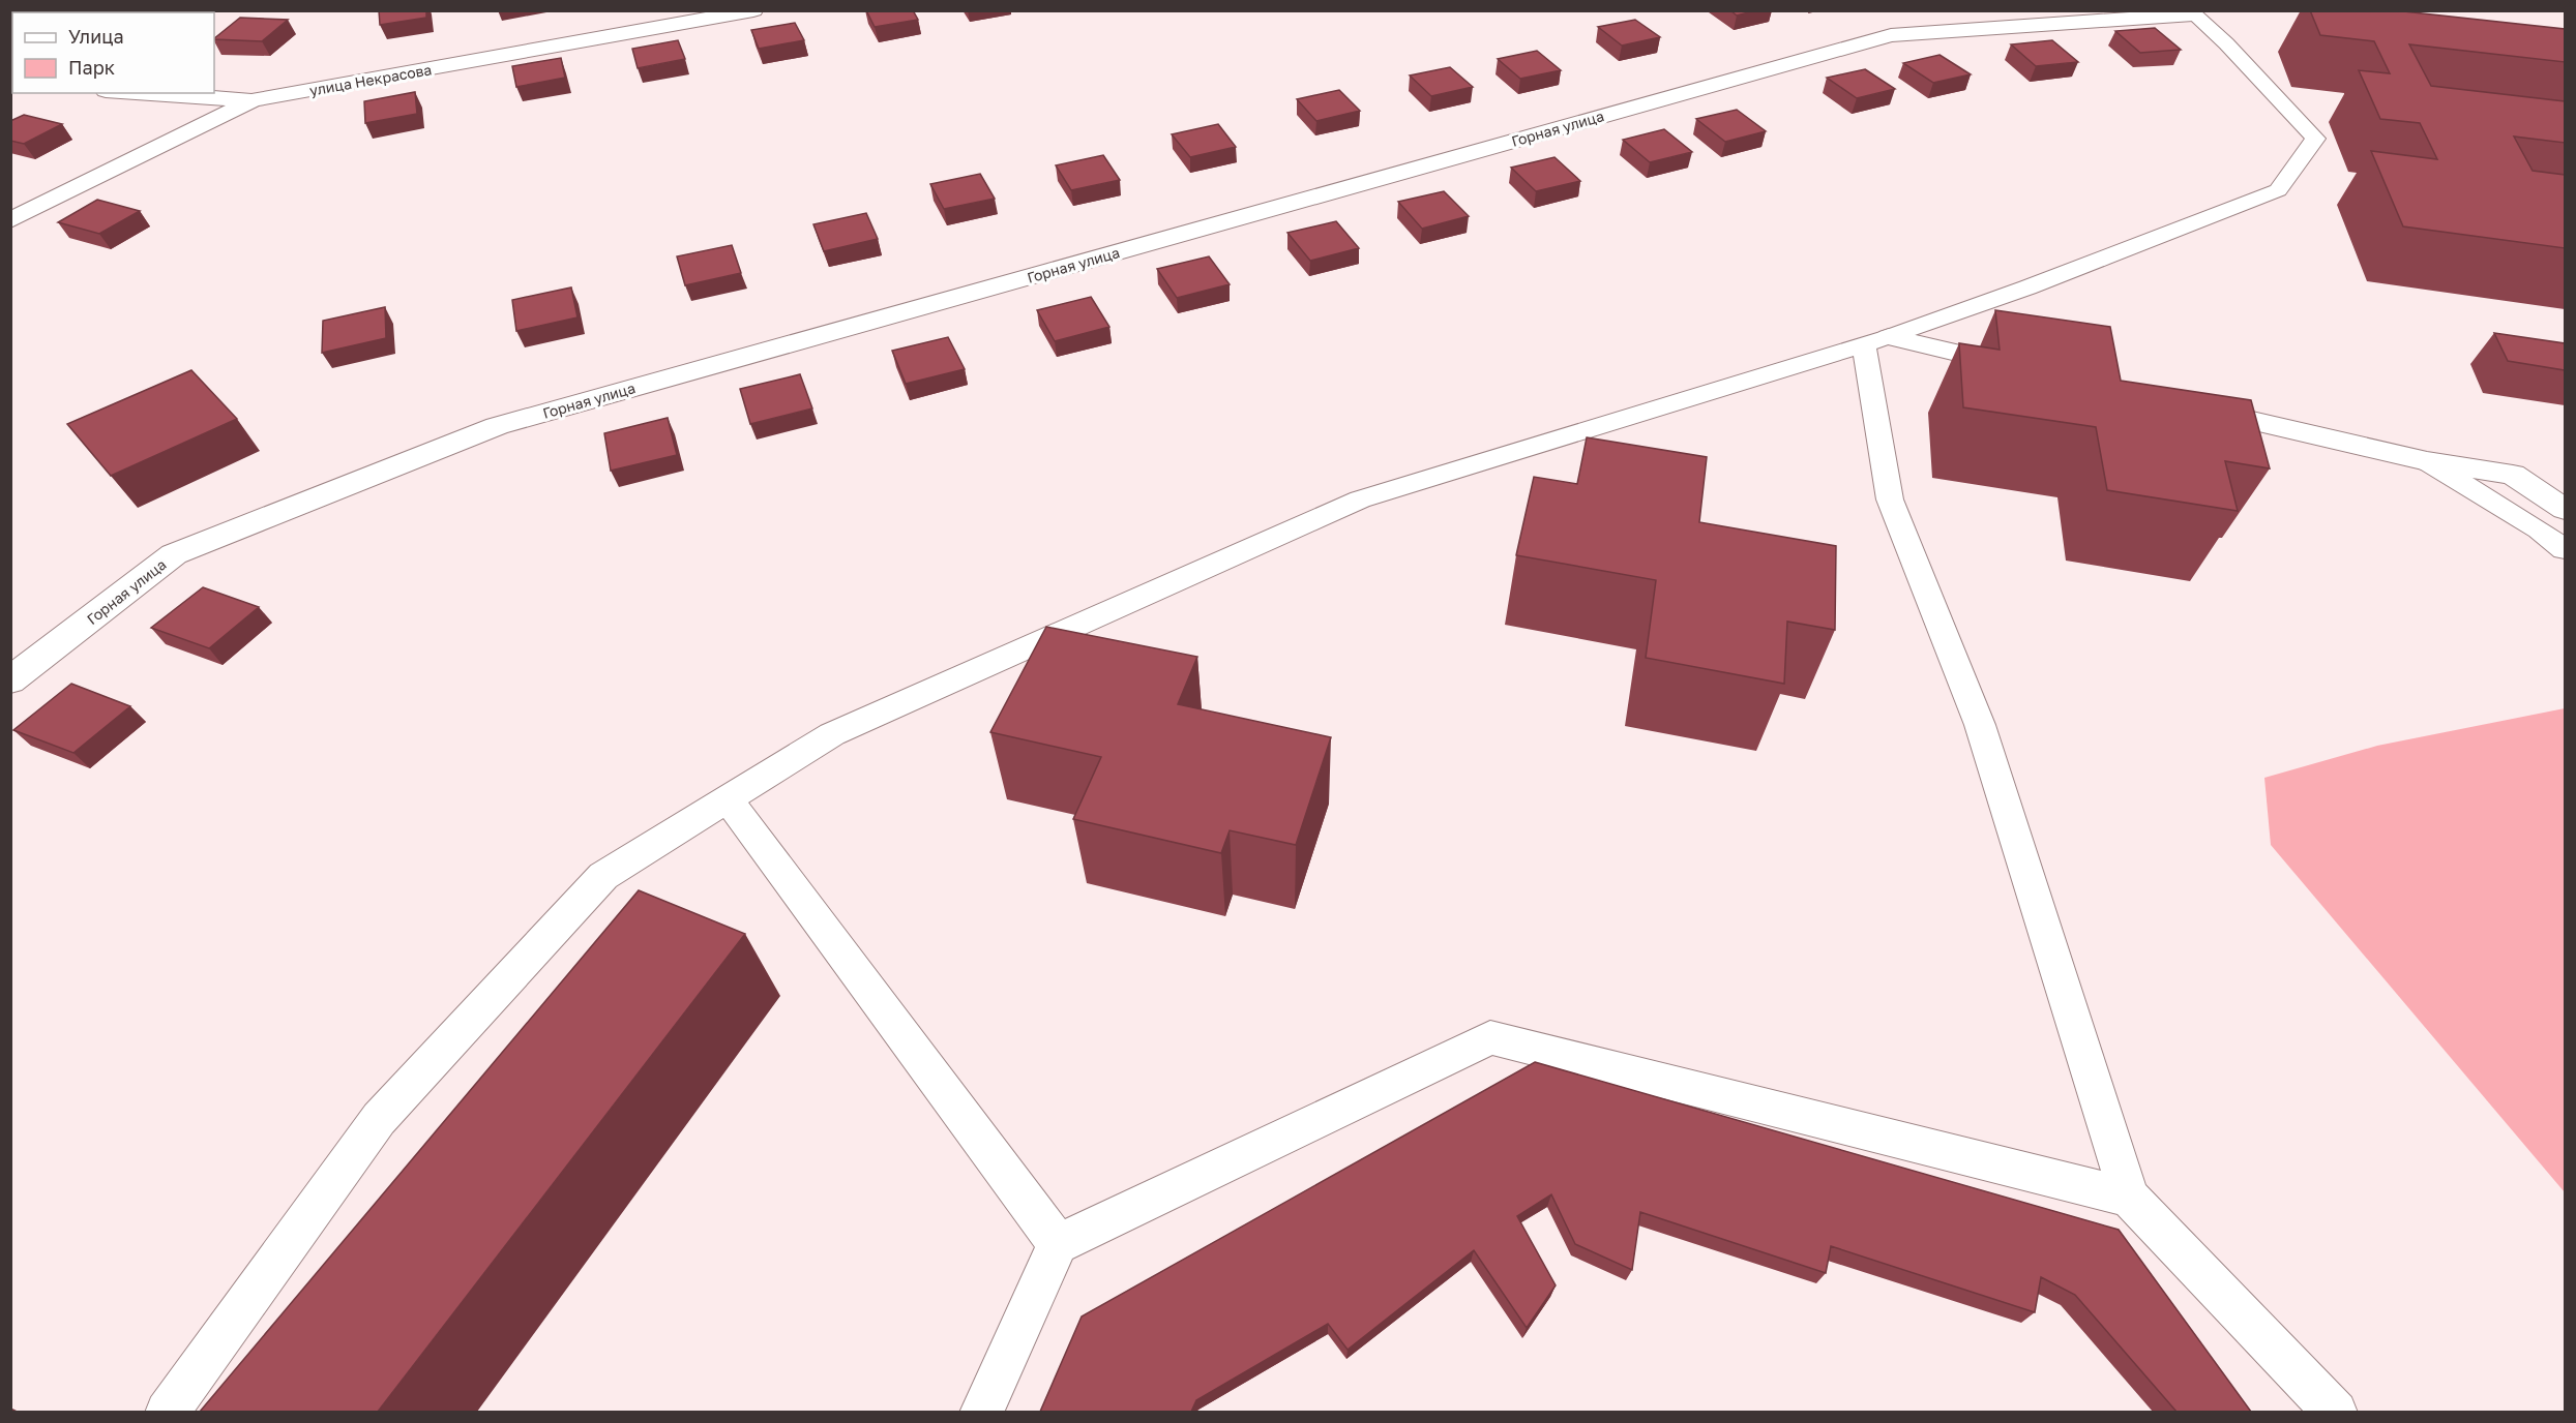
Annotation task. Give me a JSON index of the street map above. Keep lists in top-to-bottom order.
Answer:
{
  "streets": {
    "street": ["улица Некрасова", "Горная улица"]
  },
  "legend": ["Улица", "Парк"]
}
